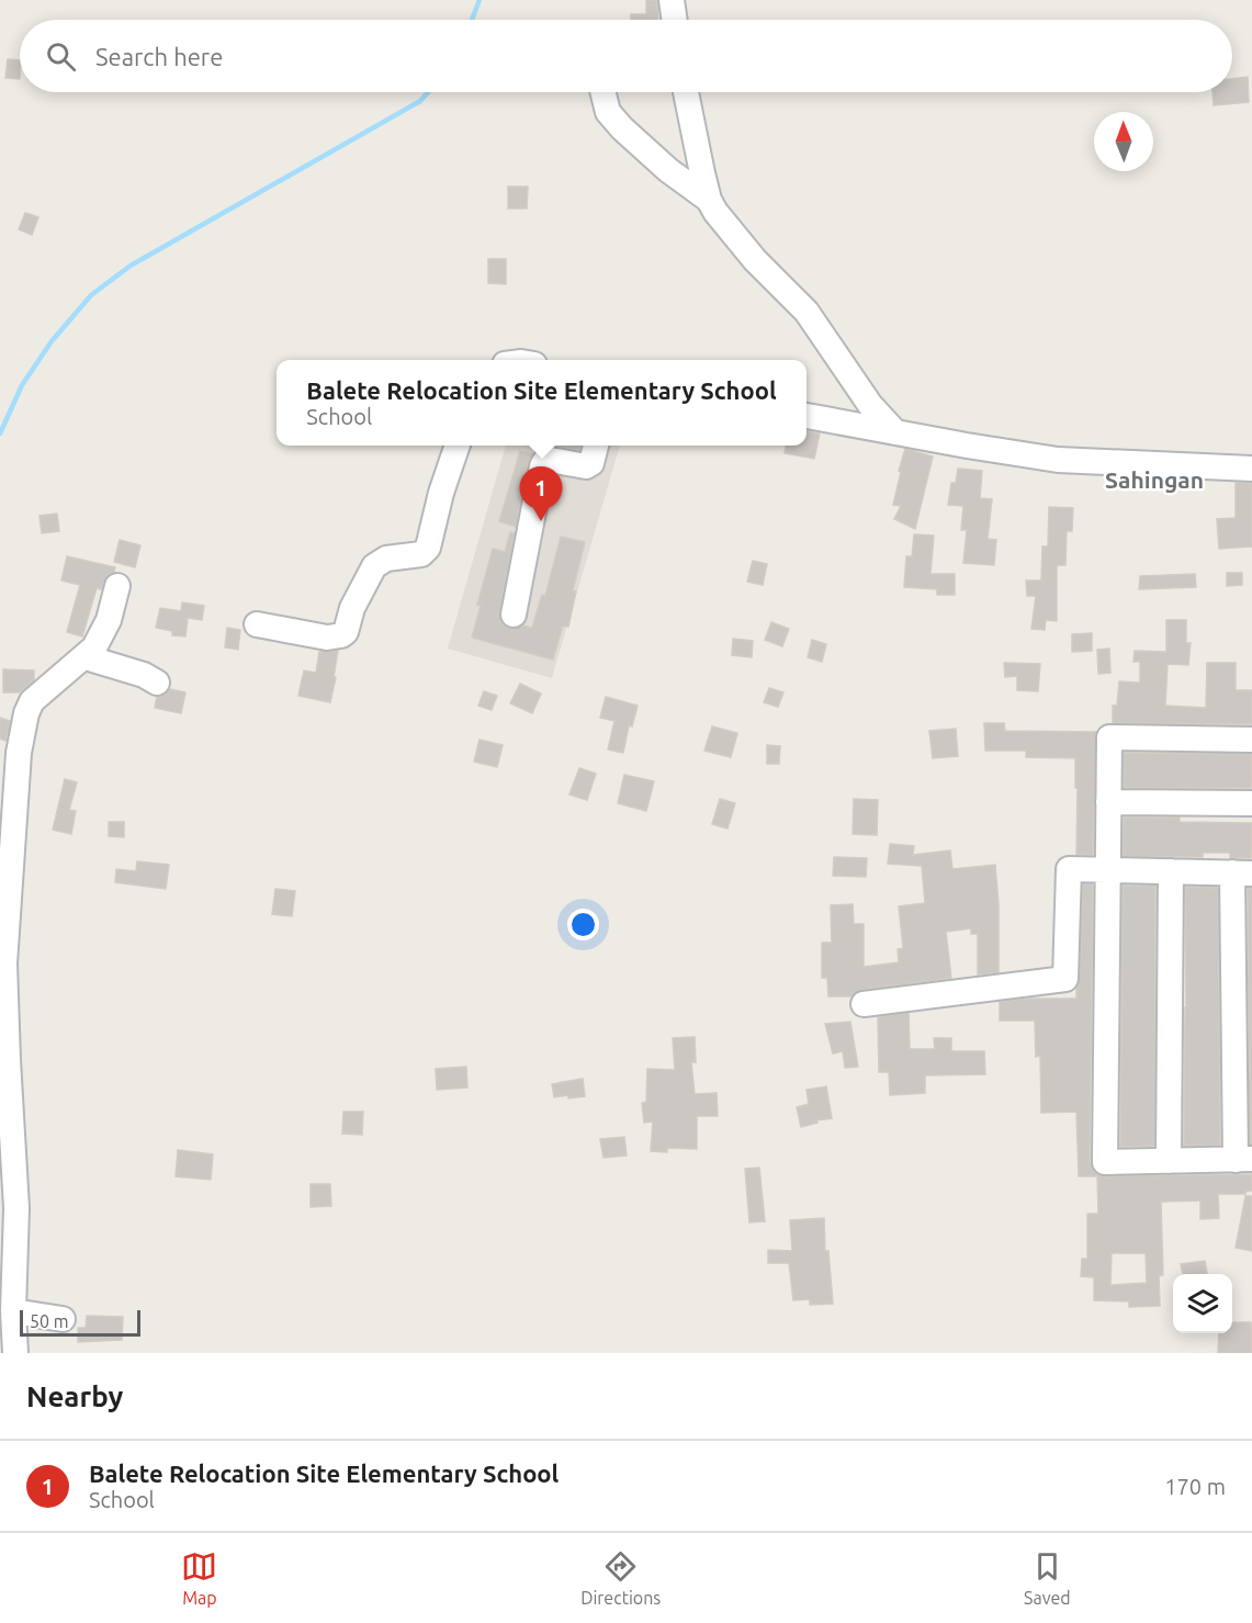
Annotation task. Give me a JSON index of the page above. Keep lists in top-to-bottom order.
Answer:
{
  "districts": ["Sahingan"],
  "scale_bar": "50 m",
  "north": "top",
  "page": {
    "search": "Search here",
    "popup": ["Balete Relocation Site Elementary School", "School"],
    "pins": "1",
    "scale": "50 m",
    "heading": "Nearby",
    "list": [
      {
        "mark": "1",
        "name": "Balete Relocation Site Elementary School",
        "note": "School",
        "value": "170 m"
      }
    ],
    "nav": ["Map", "Directions", "Saved"]
  }
}
